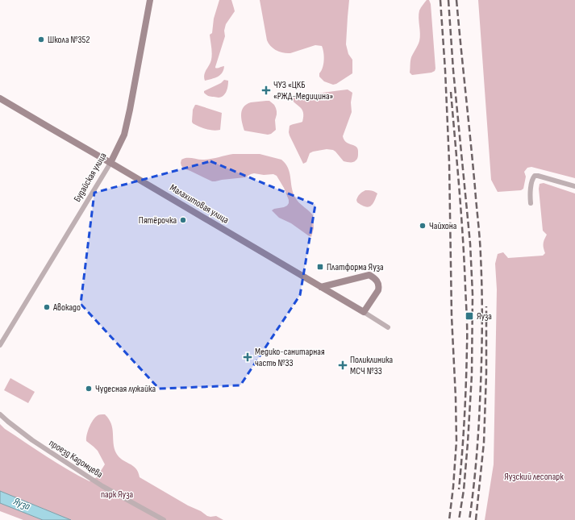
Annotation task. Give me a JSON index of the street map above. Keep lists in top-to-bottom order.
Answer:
{
  "streets": {
    "street": ["Будайская улица", "Малахитовая улица", "проезд Кадомцева"]
  },
  "crossings": [
    ["Будайская улица", "Малахитовая улица"]
  ],
  "water": ["Яуза"],
  "parks": ["Яузский лесопарк", "парк Яуза"],
  "places": {
    "other": [
      "Школа №352",
      "Пятёрочка",
      "Чайхона",
      "Авокадо",
      "Чудесная лужайка"
    ],
    "health": ["ЧУЗ «ЦКБ «РЖД-Медицина»", "Медико-санитарная часть №33", "Поликлиника МСЧ №33"],
    "transit": ["Платформа Яуза", "Яуза"]
  }
}
